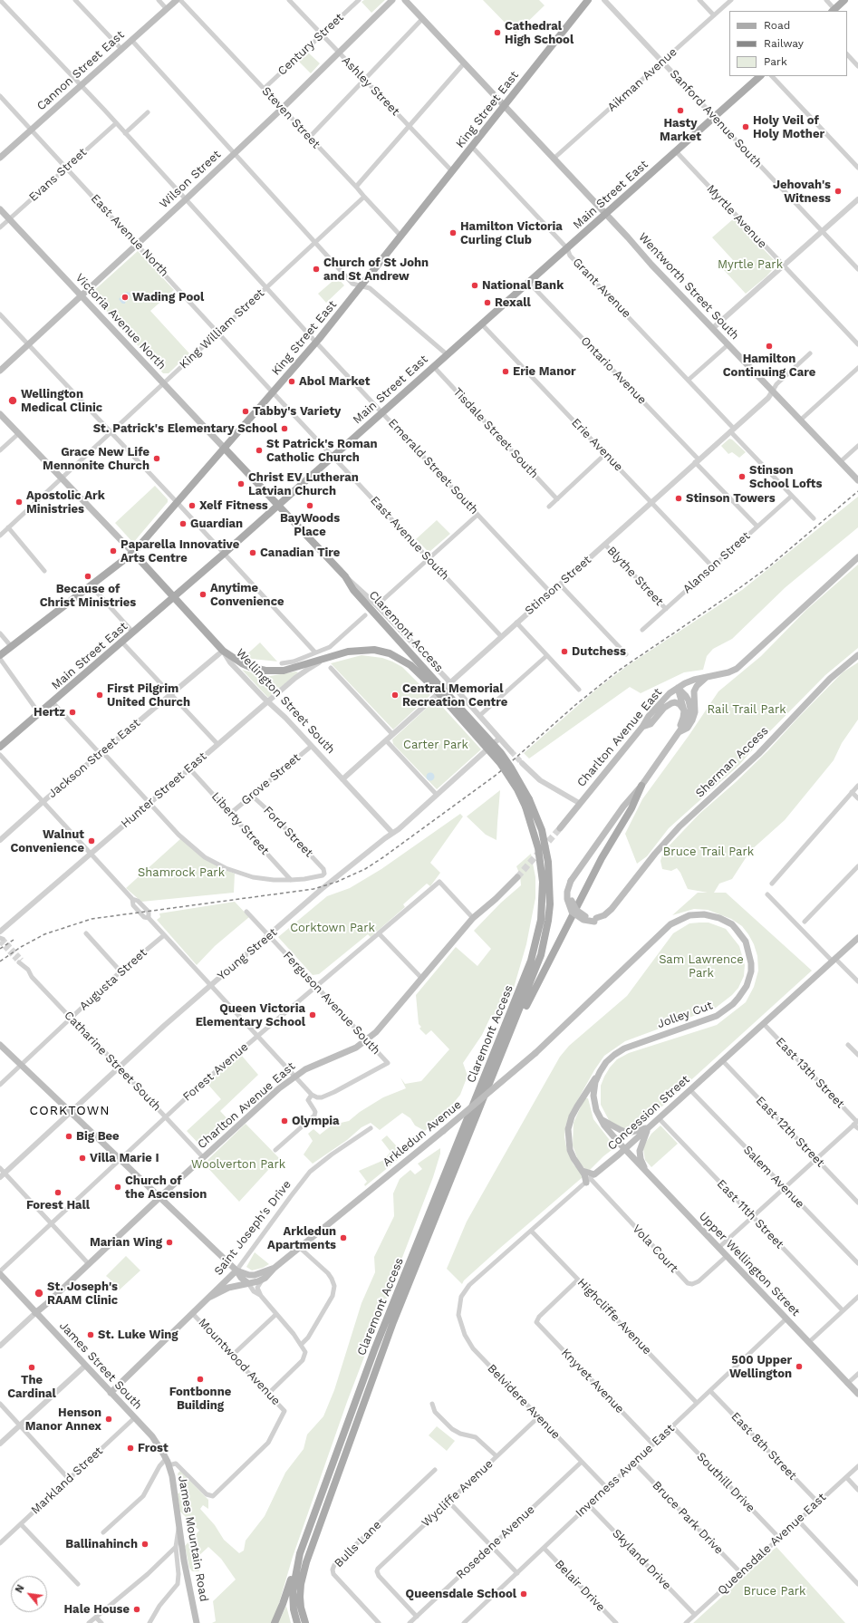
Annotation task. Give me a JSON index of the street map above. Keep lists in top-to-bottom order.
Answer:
{
  "streets": {
    "main road": [
      "Cannon Street East",
      "King Street East",
      "Wilson Street",
      "Main Street East",
      "Wentworth Street South",
      "Victoria Avenue North",
      "Claremont Access",
      "Wellington Street South",
      "Charlton Avenue East",
      "Sherman Access",
      "Jolley Cut",
      "Concession Street",
      "Arkledun Avenue",
      "Saint Joseph's Drive",
      "Upper Wellington Street",
      "James Street South",
      "James Mountain Road"
    ],
    "street": [
      "Century Street",
      "Aikman Avenue",
      "Ashley Street",
      "Steven Street",
      "Sanford Avenue South",
      "Evans Street",
      "Myrtle Avenue",
      "East Avenue North",
      "Grant Avenue",
      "King William Street",
      "Ontario Avenue",
      "Tisdale Street South",
      "Erie Avenue",
      "Emerald Street South",
      "East Avenue South",
      "Alanson Street",
      "Blythe Street",
      "Stinson Street",
      "Jackson Street East",
      "Grove Street",
      "Hunter Street East",
      "Liberty Street",
      "Ford Street",
      "Young Street",
      "Augusta Street",
      "Ferguson Avenue South",
      "Catharine Street South",
      "Forest Avenue",
      "East 13th Street",
      "East 12th Street",
      "Salem Avenue",
      "East 11th Street",
      "Vola Court",
      "Highcliffe Avenue",
      "Mountwood Avenue",
      "Knyvet Avenue",
      "Belvidere Avenue",
      "East 8th Street",
      "Inverness Avenue East",
      "Markland Street",
      "Southill Drive",
      "Wycliffe Avenue",
      "Bruce Park Drive",
      "Rosedene Avenue",
      "Bulls Lane",
      "Queensdale Avenue East",
      "Skyland Drive",
      "Belair Drive"
    ]
  },
  "crossings": [
    ["Century Street", "Ashley Street"],
    ["Century Street", "Steven Street"],
    ["Cannon Street East", "East Avenue North"],
    ["Cannon Street East", "Emerald Street South"],
    ["Aikman Avenue", "Sanford Avenue South"],
    ["Aikman Avenue", "Wentworth Street South"],
    ["Ashley Street", "King Street East"],
    ["Ashley Street", "Wilson Street"],
    ["King Street East", "Steven Street"],
    ["King Street East", "East Avenue North"],
    ["King Street East", "Wentworth Street South"],
    ["King Street East", "Grant Avenue"],
    ["King Street East", "Victoria Avenue North"],
    ["King Street East", "Emerald Street South"],
    ["King Street East", "East Avenue South"],
    ["King Street East", "Claremont Access"],
    ["King Street East", "Wellington Street South"],
    ["Steven Street", "Wilson Street"],
    ["Steven Street", "King William Street"],
    ["Sanford Avenue South", "Main Street East"],
    ["Evans Street", "East Avenue North"],
    ["Evans Street", "Victoria Avenue North"],
    ["Evans Street", "Emerald Street South"],
    ["Wilson Street", "East Avenue North"],
    ["Wilson Street", "Victoria Avenue North"],
    ["Wilson Street", "Emerald Street South"],
    ["Main Street East", "Myrtle Avenue"],
    ["Main Street East", "Wentworth Street South"],
    ["Main Street East", "Grant Avenue"],
    ["Main Street East", "Ontario Avenue"],
    ["Main Street East", "Tisdale Street South"],
    ["Main Street East", "Erie Avenue"],
    ["Main Street East", "Emerald Street South"],
    ["Main Street East", "East Avenue South"],
    ["Main Street East", "Claremont Access"],
    ["Main Street East", "Wellington Street South"],
    ["East Avenue North", "King William Street"],
    ["East Avenue North", "East Avenue South"],
    ["Wentworth Street South", "Stinson Street"],
    ["Grant Avenue", "Alanson Street"],
    ["Grant Avenue", "Stinson Street"],
    ["Victoria Avenue North", "King William Street"],
    ["Victoria Avenue North", "Claremont Access"],
    ["King William Street", "Emerald Street South"],
    ["Ontario Avenue", "Alanson Street"],
    ["Ontario Avenue", "Stinson Street"],
    ["Erie Avenue", "Alanson Street"],
    ["Erie Avenue", "Stinson Street"],
    ["Emerald Street South", "Stinson Street"],
    ["East Avenue South", "Stinson Street"],
    ["Alanson Street", "Blythe Street"],
    ["Blythe Street", "Stinson Street"],
    ["Stinson Street", "Wellington Street South"],
    ["Claremont Access", "Wellington Street South"],
    ["Claremont Access", "Jackson Street East"],
    ["Claremont Access", "Hunter Street East"],
    ["Wellington Street South", "Jackson Street East"],
    ["Wellington Street South", "Grove Street"],
    ["Wellington Street South", "Hunter Street East"],
    ["Wellington Street South", "Young Street"],
    ["Charlton Avenue East", "Sherman Access"],
    ["Charlton Avenue East", "Ferguson Avenue South"],
    ["Charlton Avenue East", "Catharine Street South"],
    ["Charlton Avenue East", "Forest Avenue"],
    ["Charlton Avenue East", "James Street South"],
    ["Grove Street", "Liberty Street"],
    ["Grove Street", "Ford Street"],
    ["Hunter Street East", "Liberty Street"],
    ["Liberty Street", "Ford Street"],
    ["Young Street", "Ferguson Avenue South"],
    ["Young Street", "Catharine Street South"],
    ["Augusta Street", "Catharine Street South"],
    ["Ferguson Avenue South", "Forest Avenue"],
    ["Jolley Cut", "Concession Street"],
    ["Jolley Cut", "Arkledun Avenue"],
    ["Jolley Cut", "Upper Wellington Street"],
    ["Catharine Street South", "Forest Avenue"],
    ["Forest Avenue", "James Street South"],
    ["East 13th Street", "Concession Street"],
    ["Concession Street", "East 12th Street"],
    ["Concession Street", "Salem Avenue"],
    ["Concession Street", "East 11th Street"],
    ["Concession Street", "Vola Court"],
    ["Concession Street", "Upper Wellington Street"],
    ["Concession Street", "Highcliffe Avenue"],
    ["Concession Street", "Belvidere Avenue"],
    ["Arkledun Avenue", "Saint Joseph's Drive"],
    ["Saint Joseph's Drive", "Mountwood Avenue"],
    ["Saint Joseph's Drive", "James Street South"],
    ["Vola Court", "Upper Wellington Street"],
    ["Upper Wellington Street", "Inverness Avenue East"],
    ["Highcliffe Avenue", "Knyvet Avenue"],
    ["Highcliffe Avenue", "Inverness Avenue East"],
    ["Mountwood Avenue", "James Street South"],
    ["Mountwood Avenue", "James Mountain Road"],
    ["James Street South", "Markland Street"],
    ["James Street South", "James Mountain Road"],
    ["Knyvet Avenue", "Inverness Avenue East"],
    ["Belvidere Avenue", "Inverness Avenue East"],
    ["Belvidere Avenue", "Wycliffe Avenue"],
    ["Belvidere Avenue", "Rosedene Avenue"],
    ["East 8th Street", "Inverness Avenue East"],
    ["East 8th Street", "Queensdale Avenue East"],
    ["Inverness Avenue East", "Southill Drive"],
    ["Inverness Avenue East", "Bruce Park Drive"],
    ["Inverness Avenue East", "Skyland Drive"],
    ["Inverness Avenue East", "Belair Drive"],
    ["Southill Drive", "Queensdale Avenue East"],
    ["Wycliffe Avenue", "Rosedene Avenue"],
    ["Bruce Park Drive", "Queensdale Avenue East"],
    ["Queensdale Avenue East", "Skyland Drive"]
  ],
  "districts": ["CORKTOWN"],
  "parks": [
    "Myrtle Park",
    "Rail Trail Park",
    "Carter Park",
    "Bruce Trail Park",
    "Shamrock Park",
    "Corktown Park",
    "Sam Lawrence Park",
    "Woolverton Park",
    "Bruce Park"
  ],
  "places": [
    "Cathedral High School",
    "Hasty Market",
    "Holy Veil of Holy Mother",
    "Jehovah's Witness",
    "Hamilton Victoria Curling Club",
    "Church of St John and St Andrew",
    "National Bank",
    "Wading Pool",
    "Rexall",
    "Hamilton Continuing Care",
    "Erie Manor",
    "Abol Market",
    "Wellington Medical Clinic",
    "Tabby's Variety",
    "St. Patrick's Elementary School",
    "St Patrick's Roman Catholic Church",
    "Grace New Life Mennonite Church",
    "Stinson School Lofts",
    "Christ EV Lutheran Latvian Church",
    "Stinson Towers",
    "Apostolic Ark Ministries",
    "Xelf Fitness",
    "BayWoods Place",
    "Guardian",
    "Paparella Innovative Arts Centre",
    "Canadian Tire",
    "Because of Christ Ministries",
    "Anytime Convenience",
    "Dutchess",
    "First Pilgrim United Church",
    "Central Memorial Recreation Centre",
    "Hertz",
    "Walnut Convenience",
    "Queen Victoria Elementary School",
    "Olympia",
    "Big Bee",
    "Villa Marie I",
    "Church of the Ascension",
    "Forest Hall",
    "Arkledun Apartments",
    "Marian Wing",
    "St. Joseph's RAAM Clinic",
    "St. Luke Wing",
    "500 Upper Wellington",
    "The Cardinal",
    "Fontbonne Building",
    "Henson Manor Annex",
    "Frost",
    "Ballinahinch",
    "Queensdale School",
    "Hale House"
  ],
  "legend": ["Road", "Railway", "Park"],
  "north": "top left"
}
